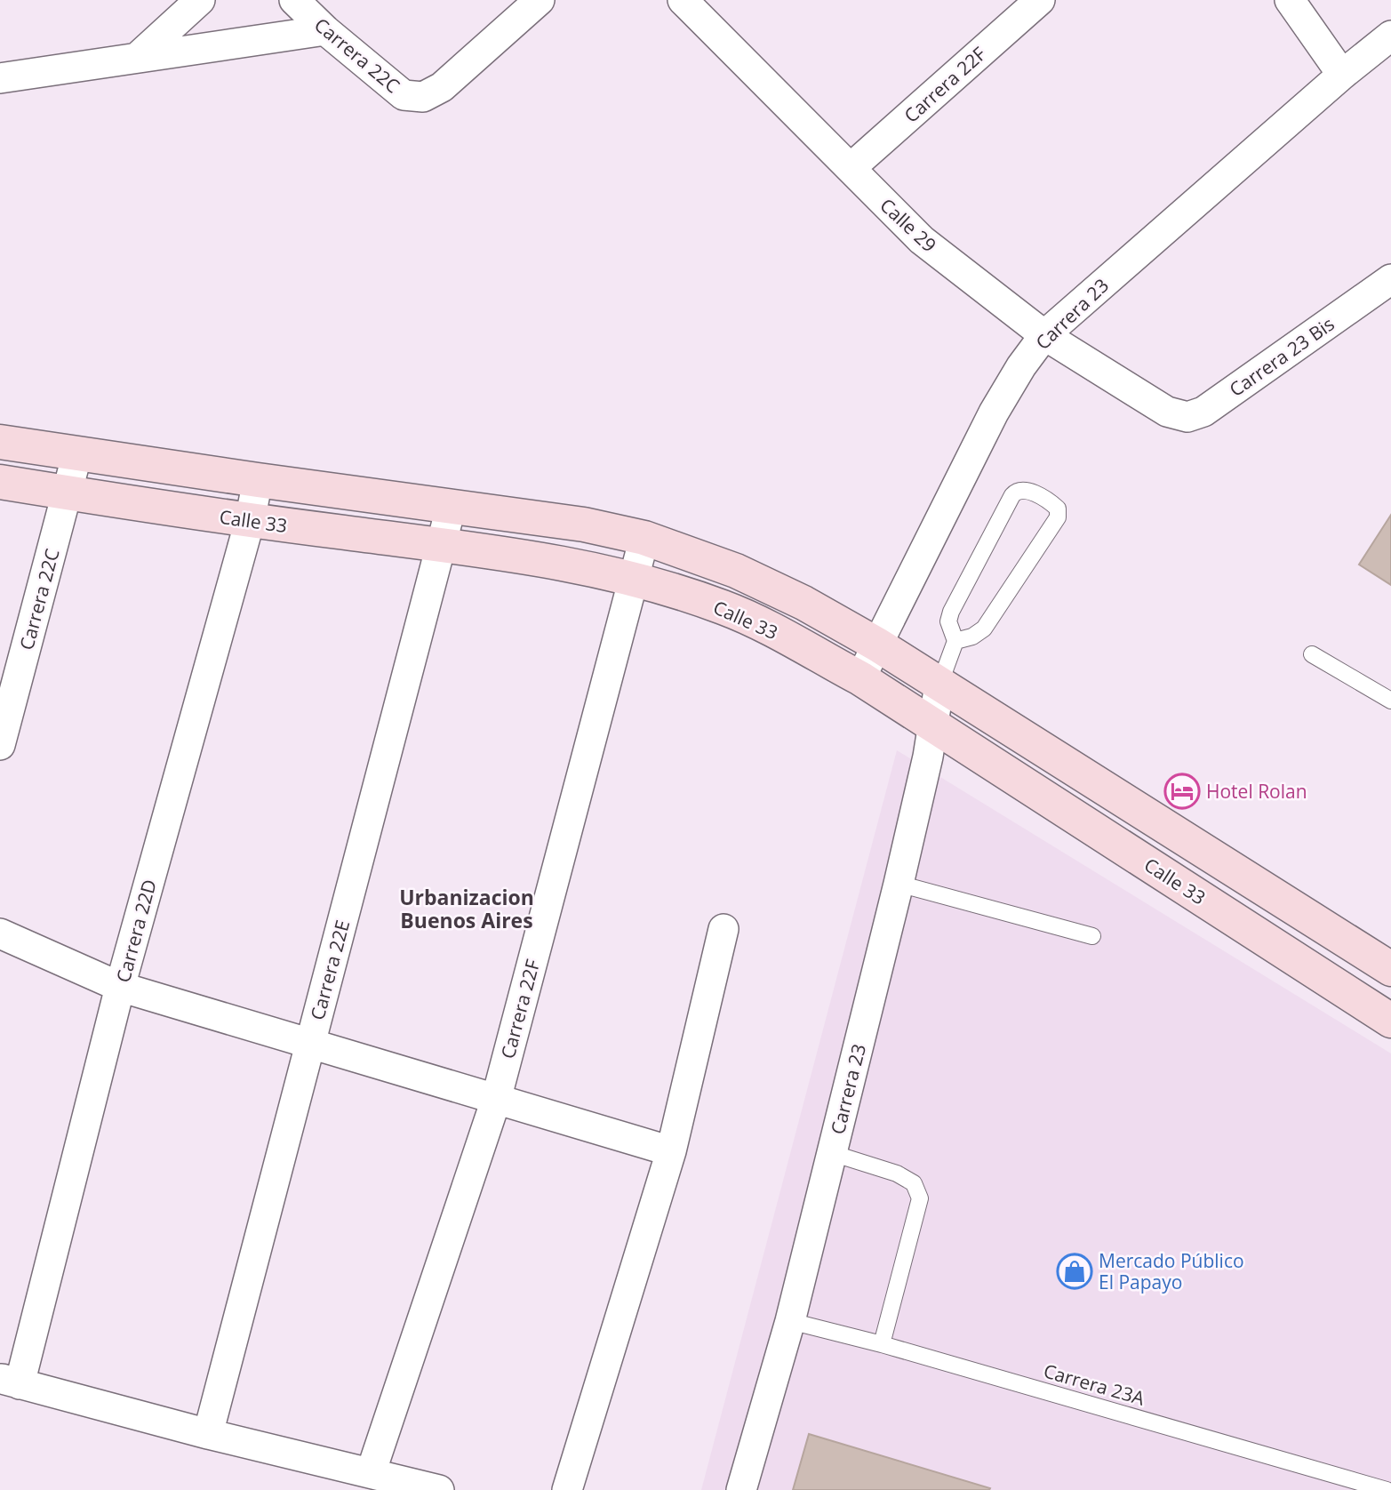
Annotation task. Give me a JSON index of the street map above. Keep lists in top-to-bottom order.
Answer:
{
  "streets": {
    "street": [
      "Carrera 22C",
      "Carrera 22F",
      "Calle 29",
      "Carrera 23",
      "Carrera 23 Bis",
      "Calle 33",
      "Carrera 22D",
      "Carrera 22E"
    ],
    "lane": ["Carrera 23A"]
  },
  "crossings": [
    ["Carrera 22C", "Calle 33"],
    ["Carrera 22F", "Calle 29"],
    ["Carrera 22F", "Calle 33"],
    ["Calle 29", "Carrera 23"],
    ["Calle 29", "Carrera 23 Bis"],
    ["Carrera 23", "Calle 33"],
    ["Carrera 23", "Carrera 23A"],
    ["Calle 33", "Carrera 22D"],
    ["Calle 33", "Carrera 22E"]
  ],
  "districts": ["Urbanizacion Buenos Aires"],
  "places": {
    "hotel": ["Hotel Rolan"],
    "shop": ["Mercado Público El Papayo"]
  }
}
